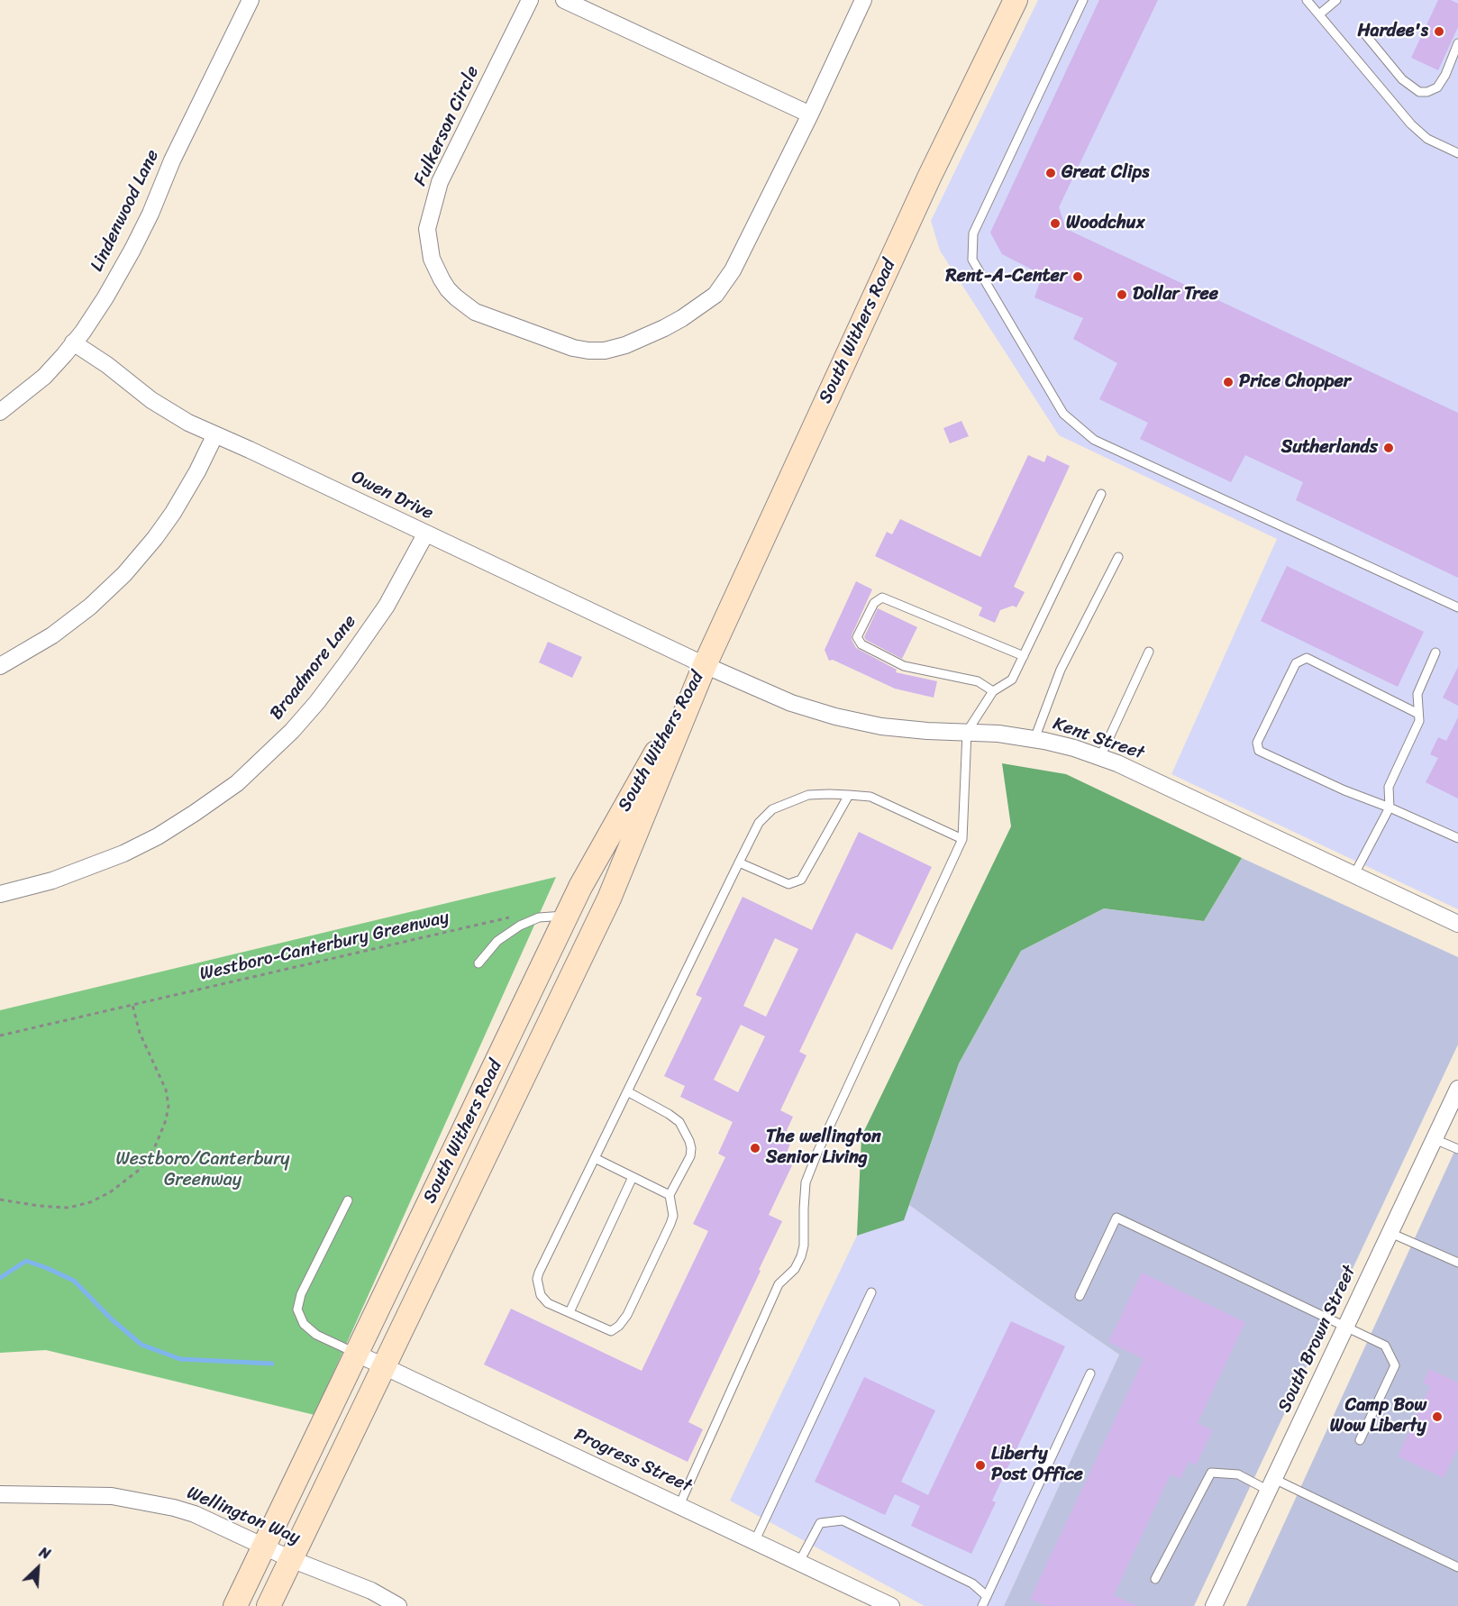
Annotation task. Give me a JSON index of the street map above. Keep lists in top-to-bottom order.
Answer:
{
  "streets": {
    "main road": ["South Withers Road"],
    "street": [
      "Fulkerson Circle",
      "Lindenwood Lane",
      "Owen Drive",
      "Broadmore Lane",
      "Kent Street",
      "South Brown Street",
      "Progress Street",
      "Wellington Way"
    ],
    "path": ["Westboro-Canterbury Greenway"]
  },
  "crossings": [
    ["Lindenwood Lane", "Owen Drive"],
    ["South Withers Road", "Owen Drive"],
    ["South Withers Road", "Kent Street"],
    ["South Withers Road", "Progress Street"],
    ["South Withers Road", "Wellington Way"],
    ["Owen Drive", "Broadmore Lane"],
    ["Owen Drive", "Kent Street"]
  ],
  "parks": ["Westboro/Canterbury Greenway"],
  "places": [
    "Hardee's",
    "Great Clips",
    "Woodchux",
    "Rent-A-Center",
    "Dollar Tree",
    "Price Chopper",
    "Sutherlands",
    "The wellington Senior Living",
    "Camp Bow Wow Liberty",
    "Liberty Post Office"
  ],
  "north": "top right"
}
